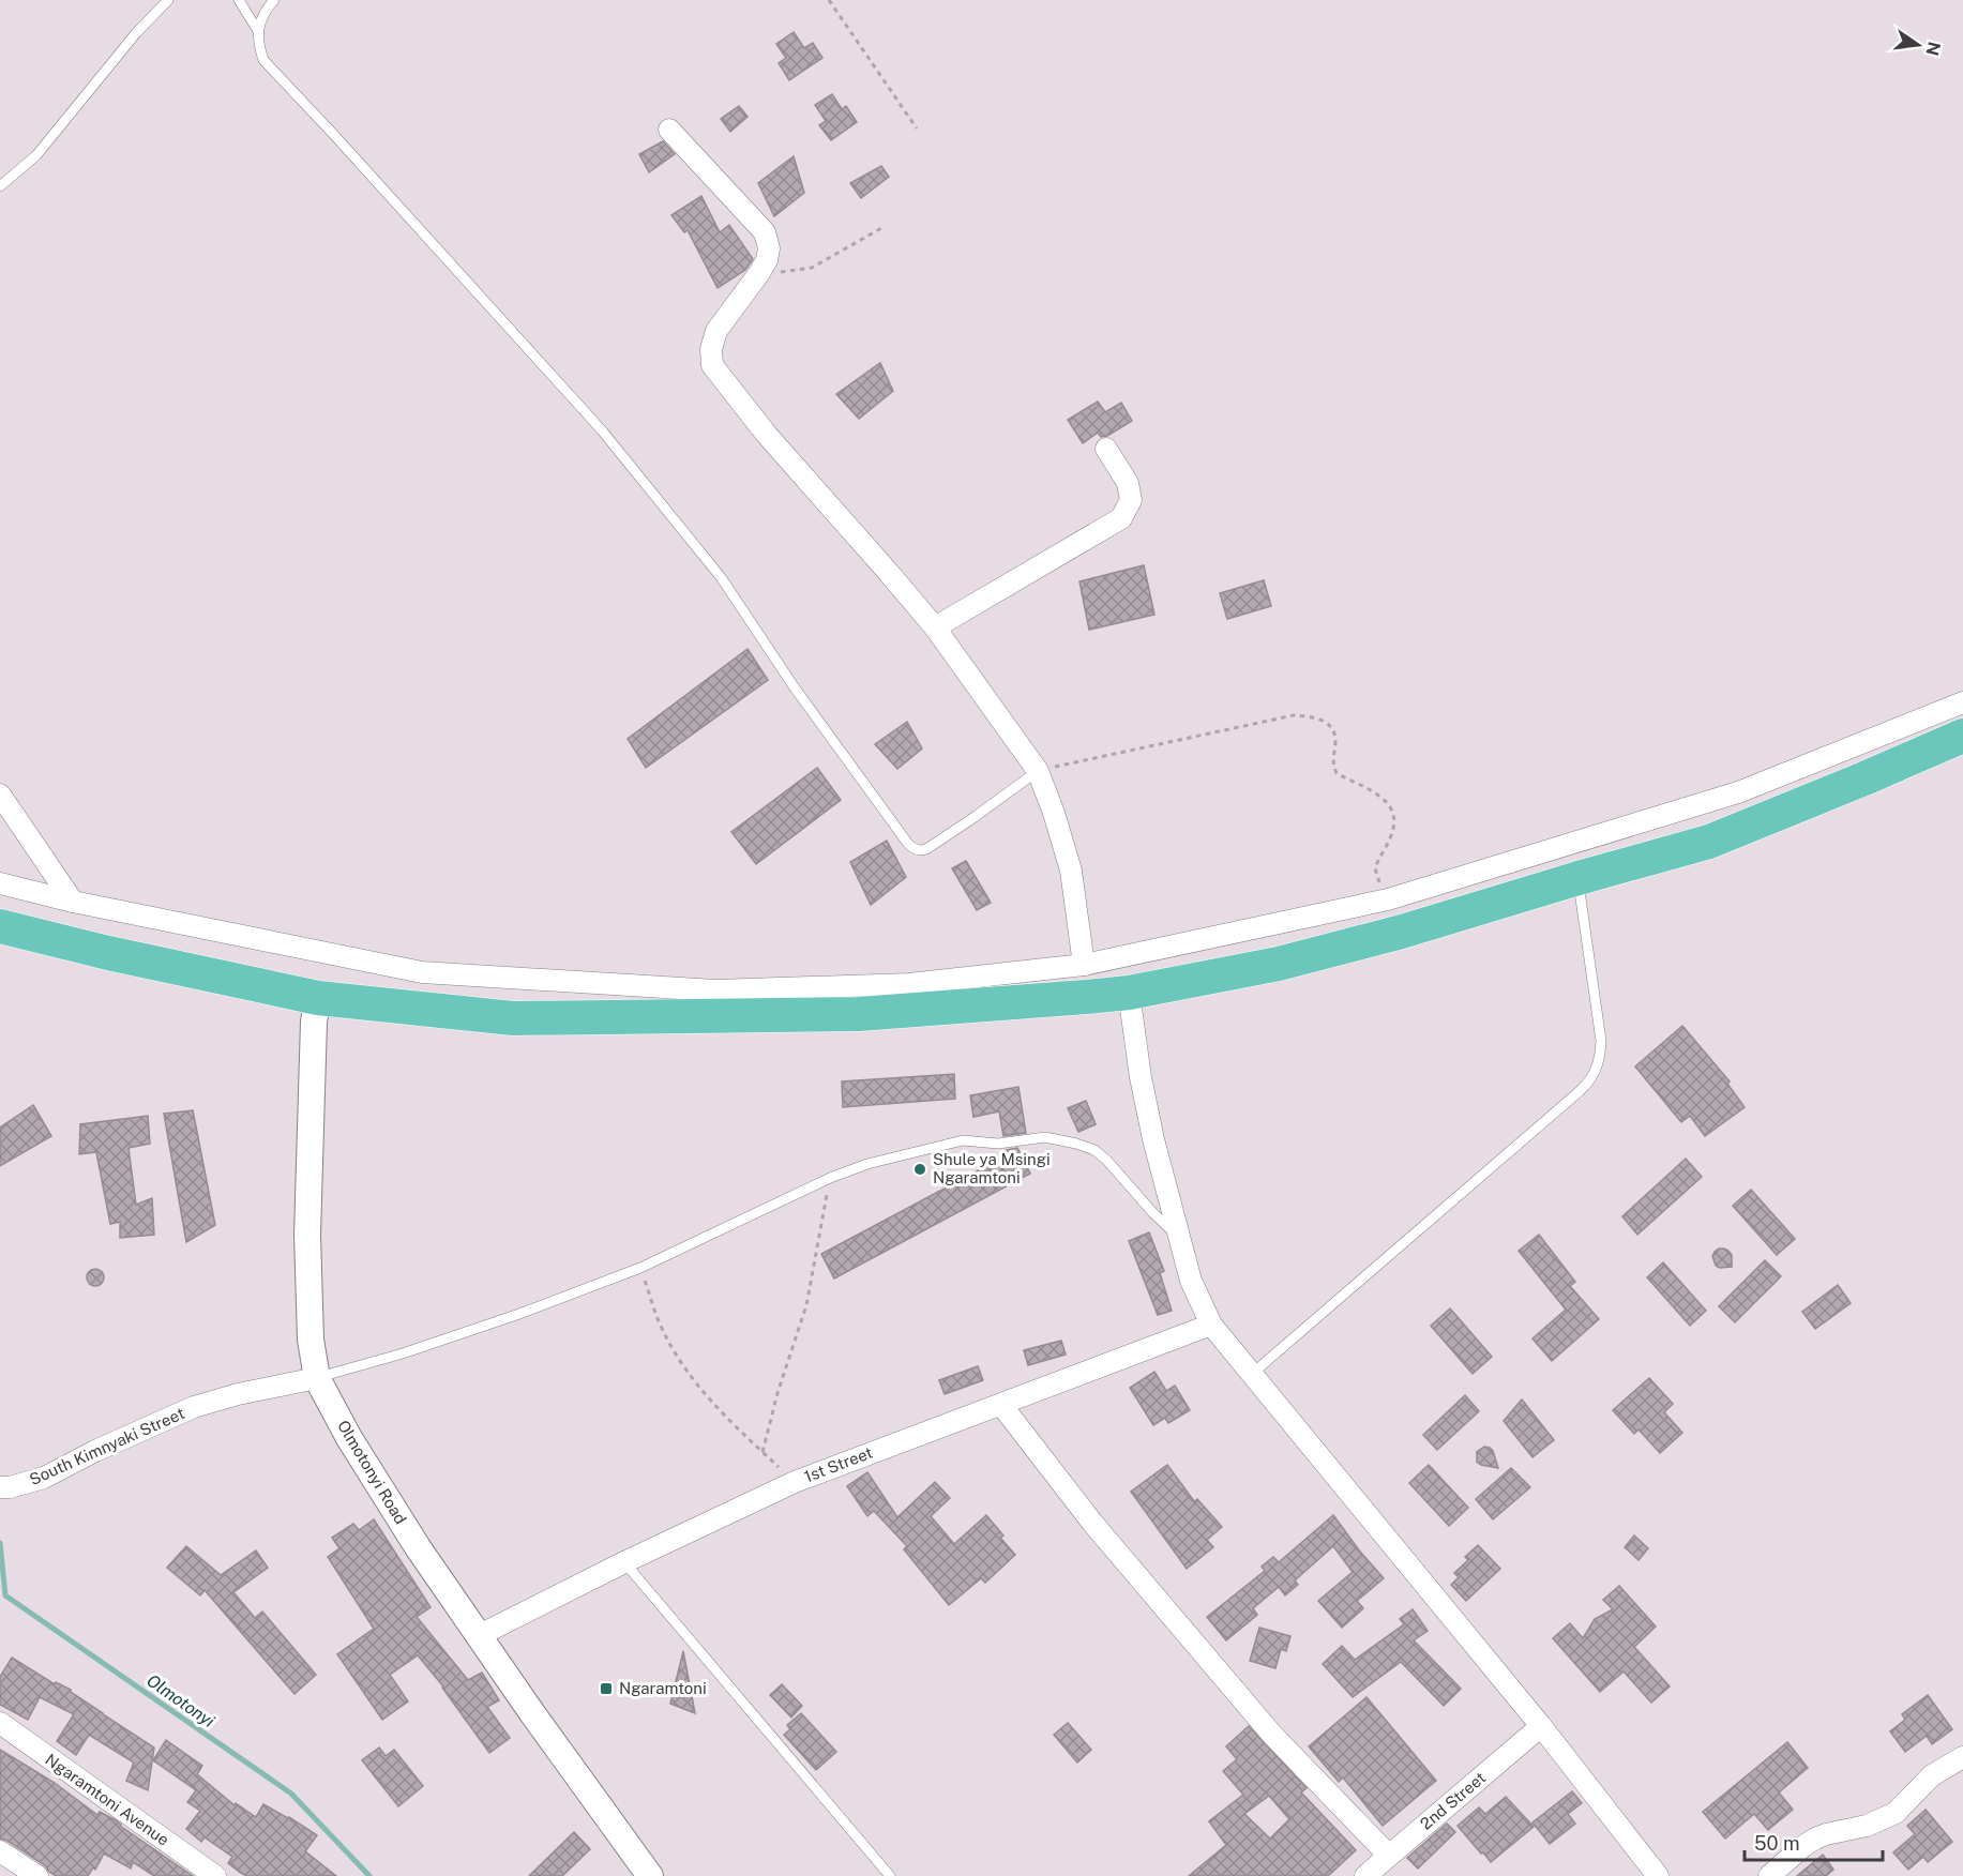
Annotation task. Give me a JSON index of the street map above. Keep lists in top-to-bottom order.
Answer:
{
  "streets": {
    "street": [
      "South Kimnyaki Street",
      "1st Street",
      "Olmotonyi Road",
      "Ngaramtoni Avenue",
      "2nd Street"
    ]
  },
  "crossings": [
    ["South Kimnyaki Street", "Olmotonyi Road"],
    ["1st Street", "Olmotonyi Road"]
  ],
  "water": ["Olmotonyi"],
  "places": {
    "other": ["Shule ya Msingi Ngaramtoni"],
    "transit": ["Ngaramtoni"]
  },
  "scale_bar": "50 m",
  "north": "right"
}
